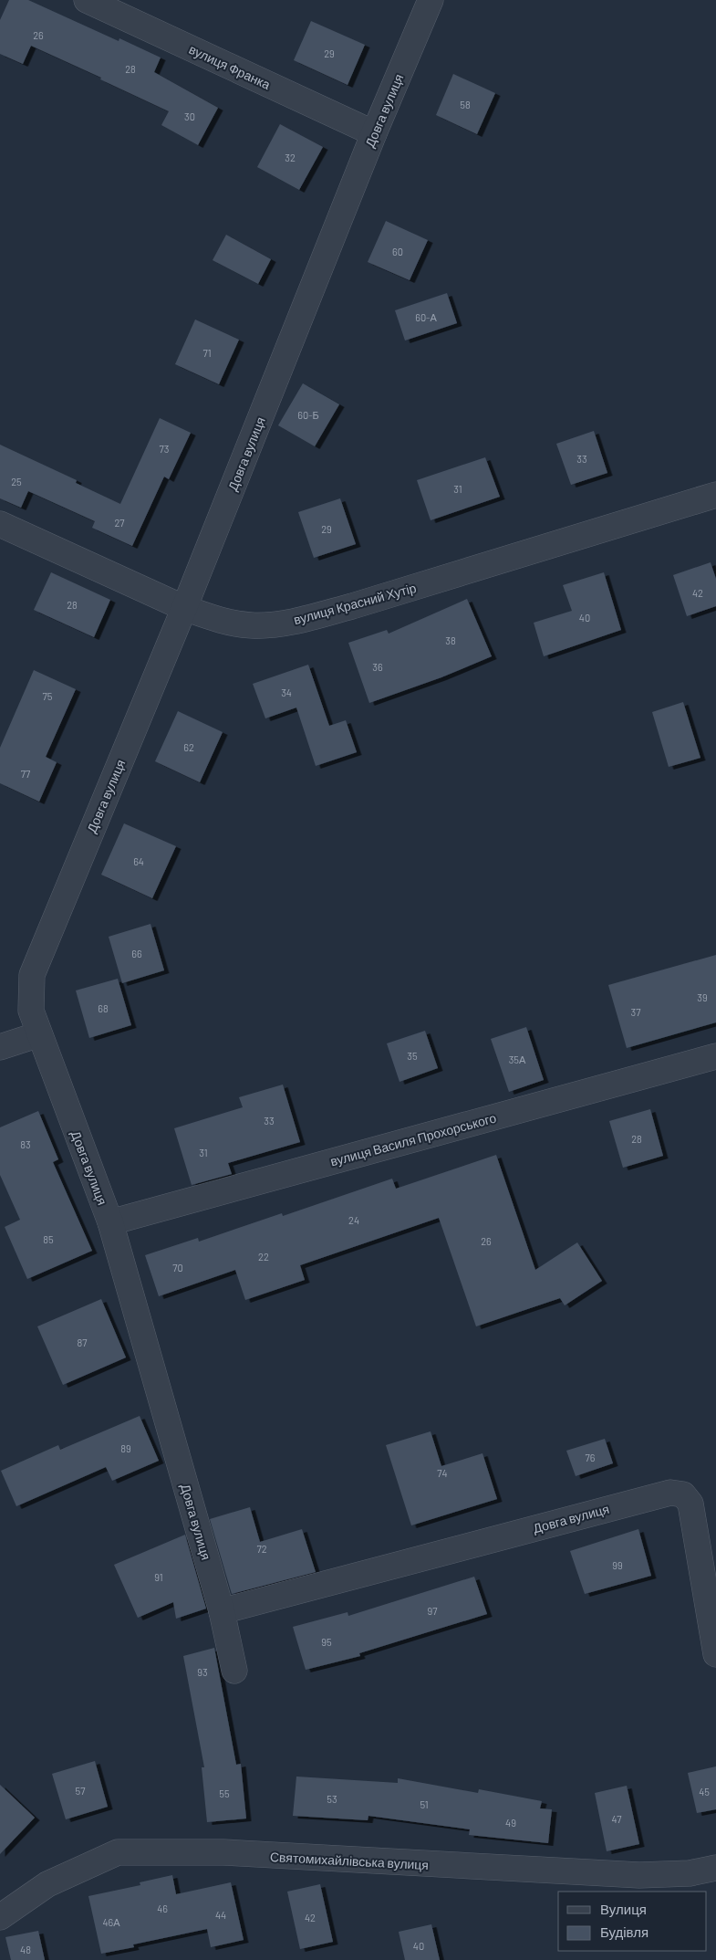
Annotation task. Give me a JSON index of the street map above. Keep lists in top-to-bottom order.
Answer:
{
  "streets": {
    "street": [
      "вулиця Франка",
      "Довга вулиця",
      "вулиця Красний Хутір",
      "вулиця Василя Прохорського",
      "Святомихайлівська вулиця"
    ]
  },
  "crossings": [
    ["вулиця Франка", "Довга вулиця"],
    ["Довга вулиця", "вулиця Красний Хутір"],
    ["Довга вулиця", "вулиця Василя Прохорського"]
  ],
  "house_numbers": [
    "26",
    "29",
    "28",
    "58",
    "30",
    "32",
    "60",
    "60-А",
    "71",
    "60-Б",
    "73",
    "33",
    "25",
    "31",
    "27",
    "29",
    "42",
    "28",
    "40",
    "38",
    "36",
    "34",
    "75",
    "62",
    "77",
    "64",
    "66",
    "39",
    "68",
    "37",
    "35",
    "35А",
    "33",
    "28",
    "83",
    "31",
    "24",
    "85",
    "26",
    "22",
    "70",
    "87",
    "89",
    "76",
    "74",
    "72",
    "99",
    "91",
    "97",
    "95",
    "93",
    "57",
    "45",
    "55",
    "53",
    "51",
    "47",
    "49",
    "46",
    "44",
    "42",
    "46А",
    "40",
    "48"
  ],
  "legend": ["Вулиця", "Будівля"]
}
